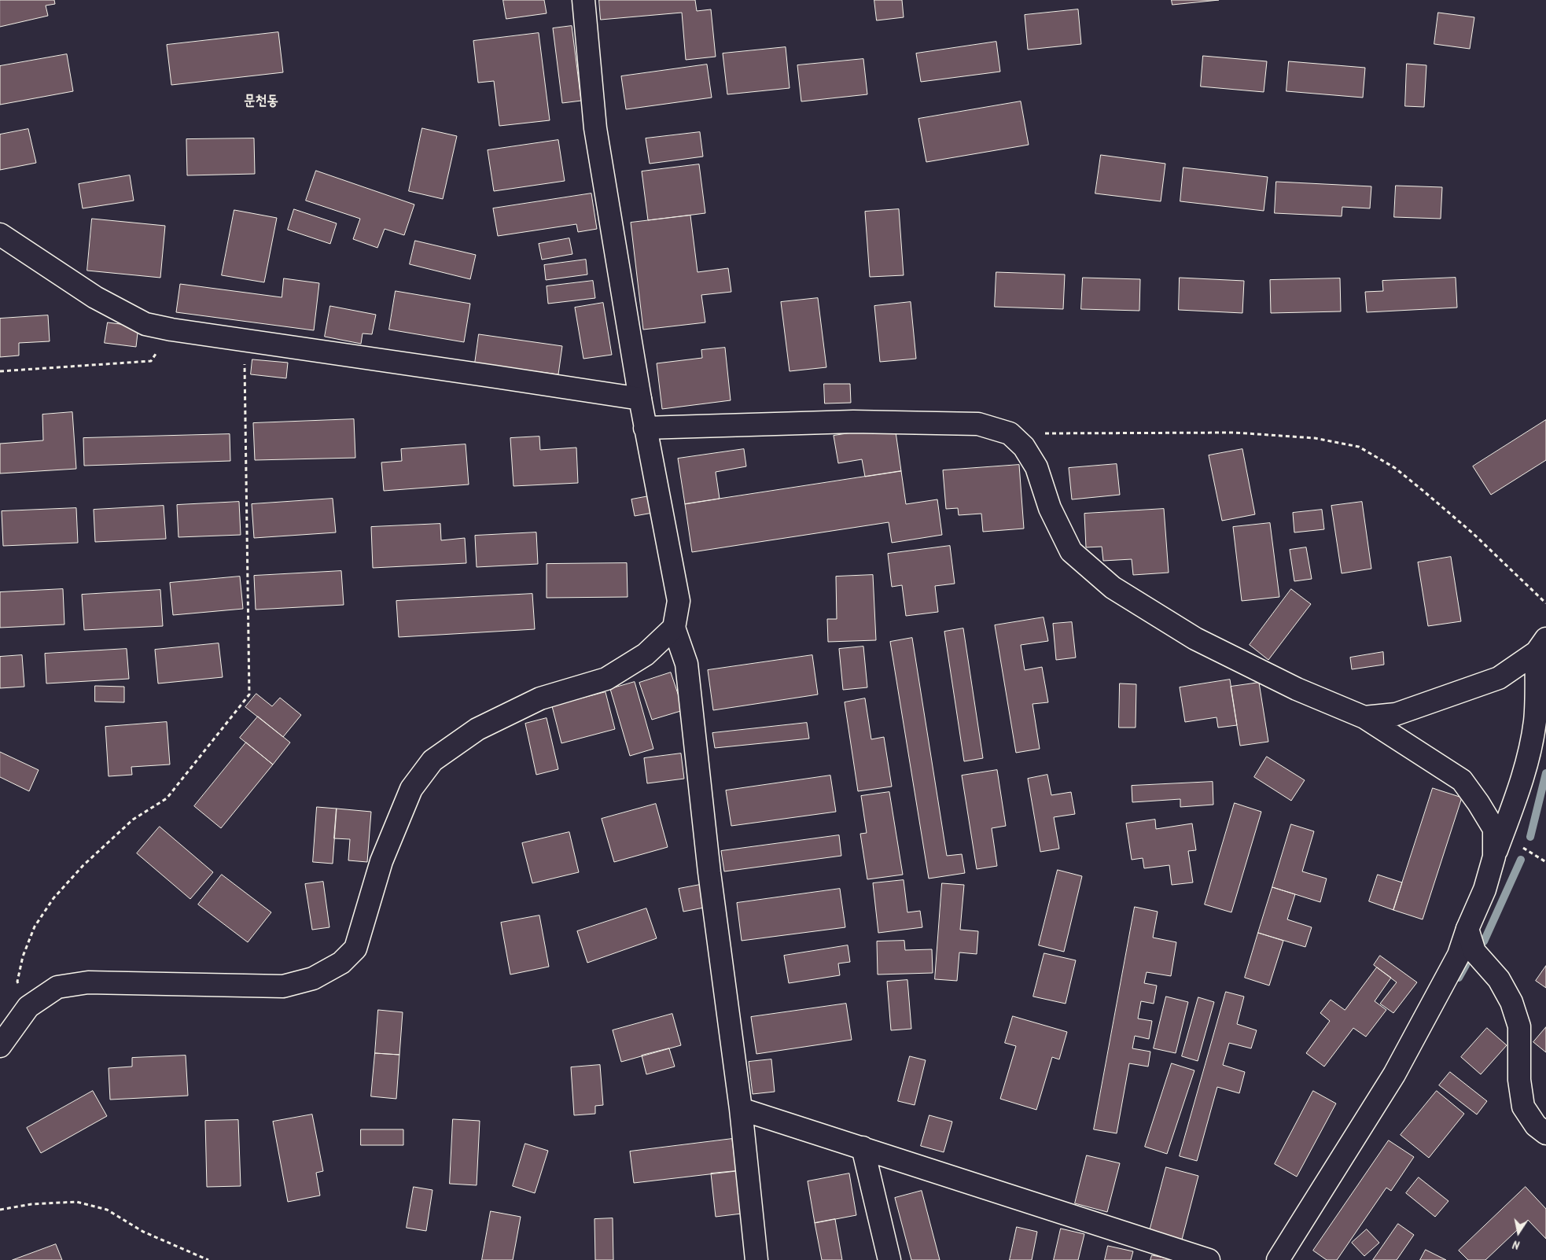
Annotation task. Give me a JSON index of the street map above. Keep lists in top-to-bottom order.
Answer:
{
  "districts": ["문천동"],
  "north": "bottom"
}
